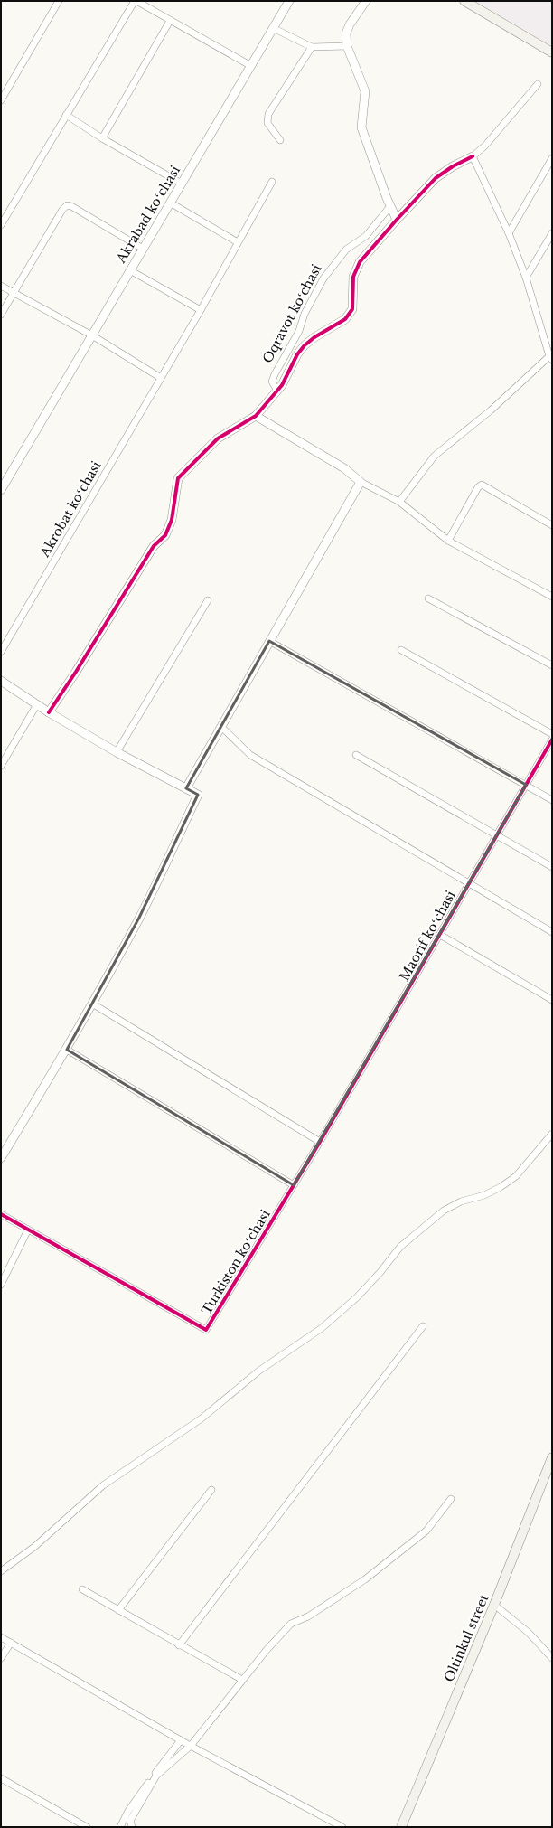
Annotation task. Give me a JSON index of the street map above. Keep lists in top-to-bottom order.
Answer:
{
  "streets": {
    "main road": ["Oltinkul street"],
    "street": [
      "Akrabad koʻchasi",
      "Oqravot koʻchasi",
      "Akrobat koʻchasi",
      "Maorif koʻchasi",
      "Turkiston koʻchasi"
    ]
  },
  "crossings": [
    ["Maorif koʻchasi", "Turkiston koʻchasi"]
  ]
}
